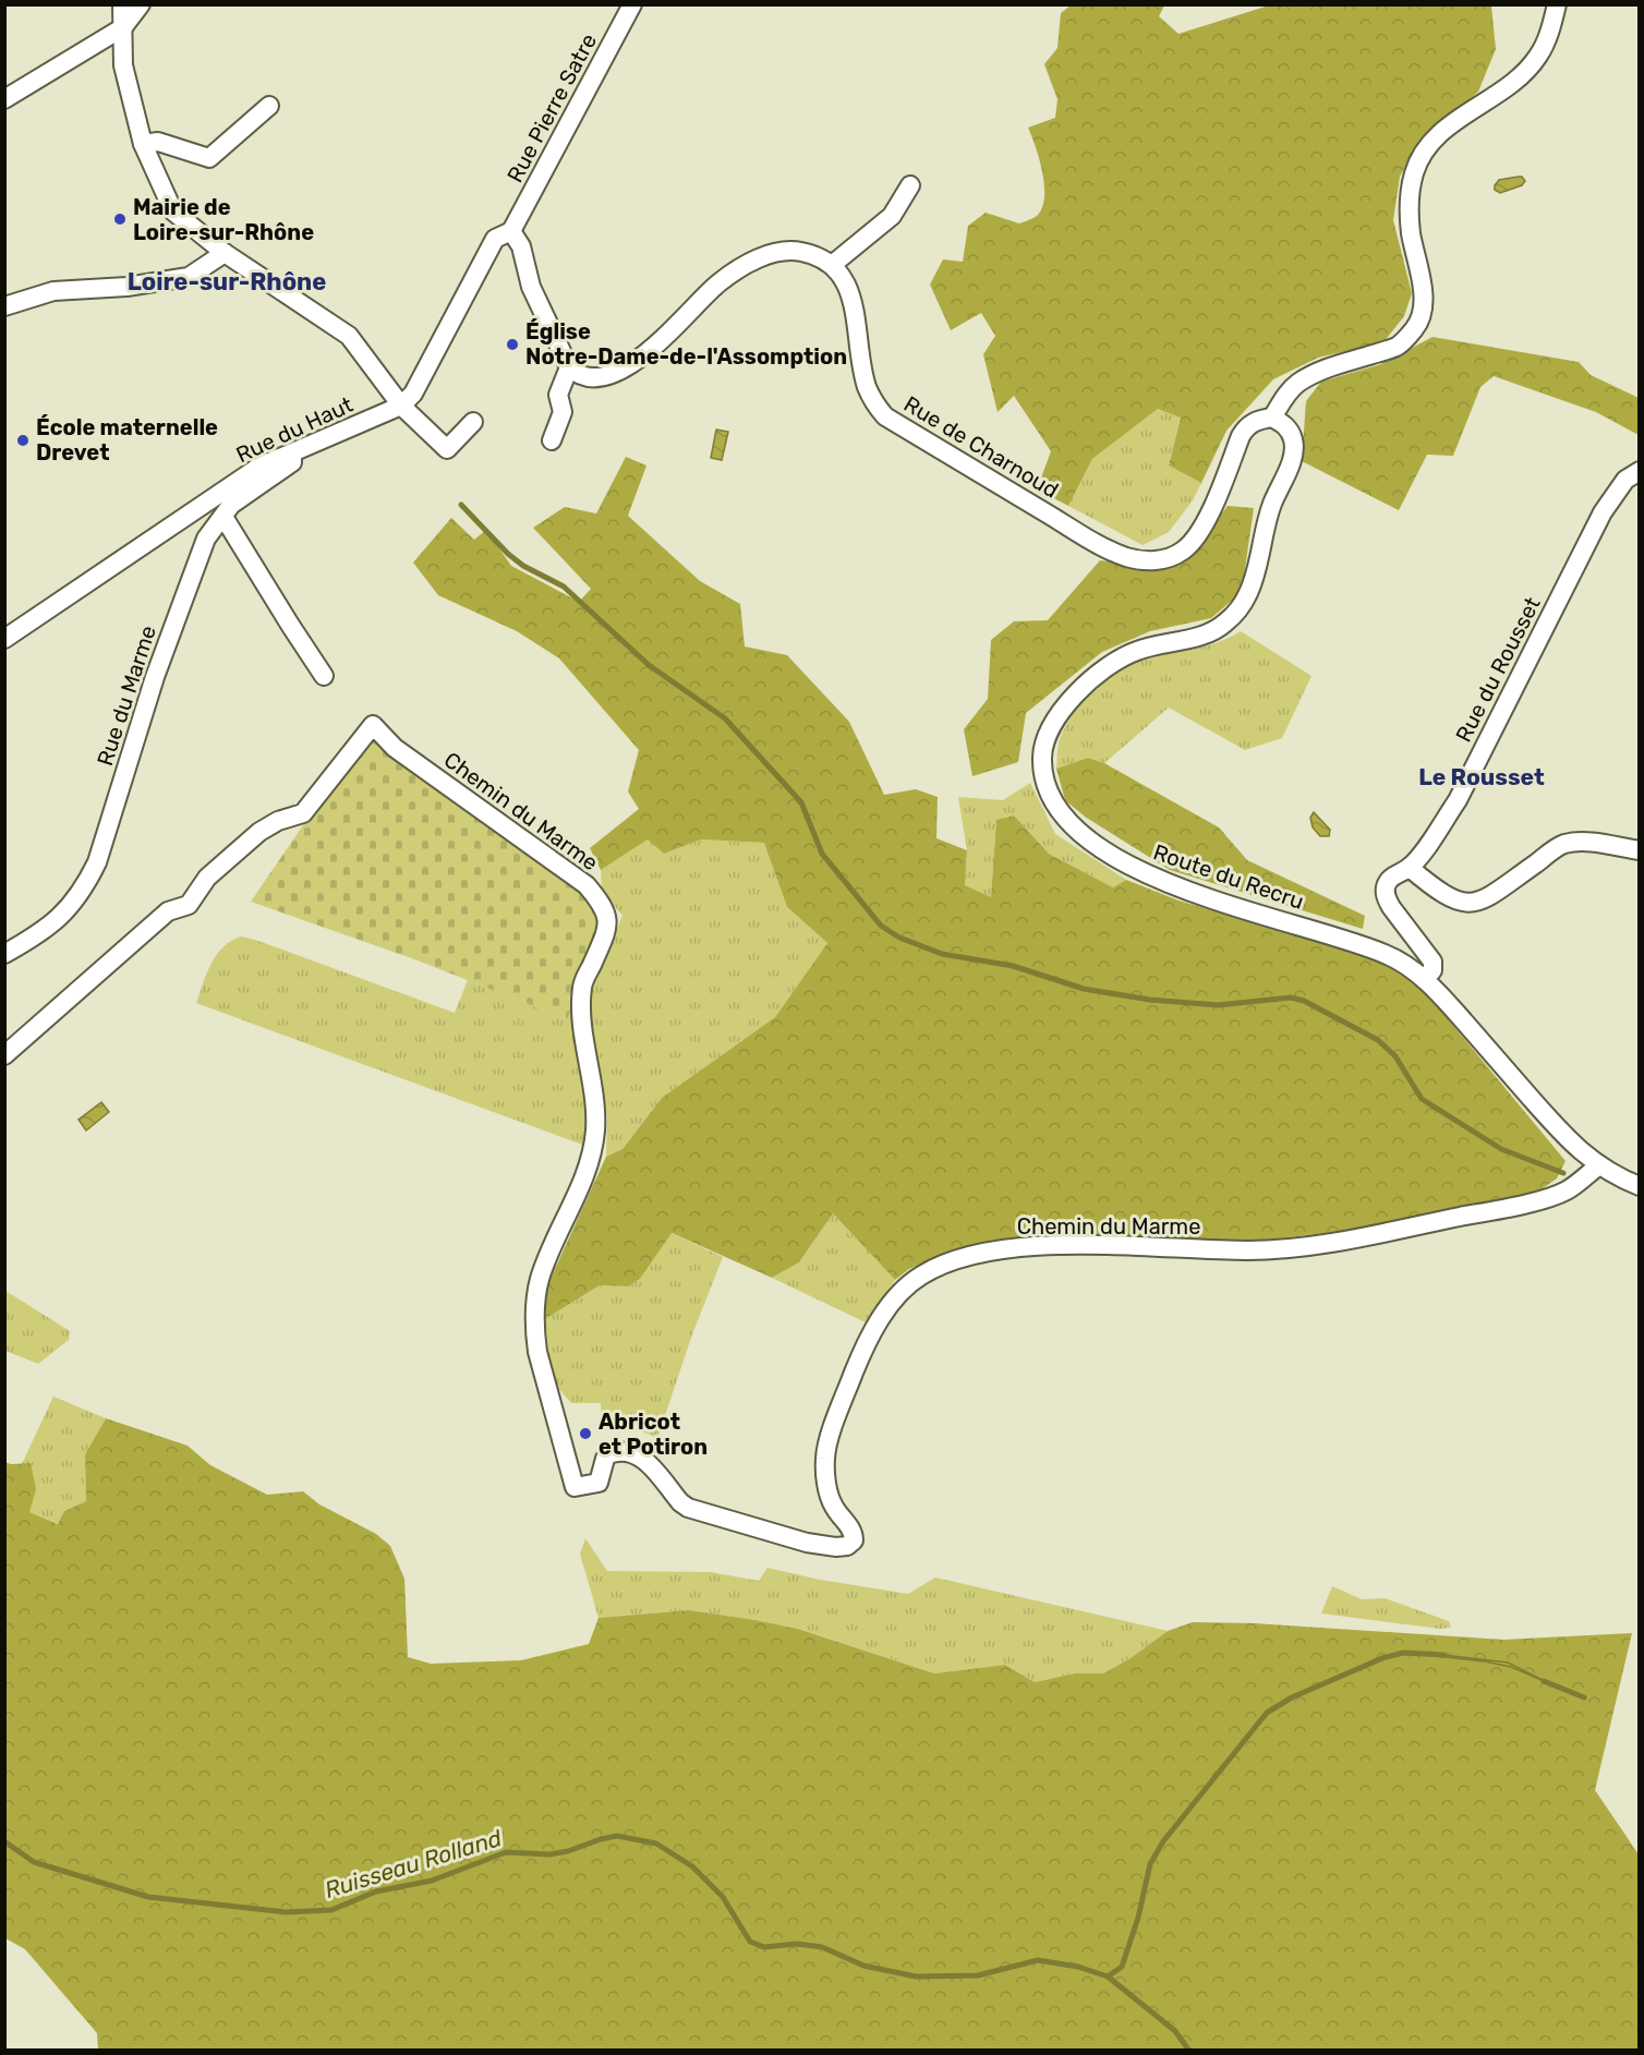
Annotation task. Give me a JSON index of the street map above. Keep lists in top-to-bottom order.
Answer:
{
  "streets": {
    "street": [
      "Rue Pierre Satre",
      "Rue du Haut",
      "Rue de Charnoud",
      "Rue du Rousset",
      "Rue du Marme",
      "Chemin du Marme",
      "Route du Recru"
    ]
  },
  "crossings": [
    ["Rue Pierre Satre", "Rue du Haut"],
    ["Rue du Haut", "Rue du Marme"],
    ["Rue de Charnoud", "Route du Recru"],
    ["Rue du Rousset", "Route du Recru"],
    ["Chemin du Marme", "Route du Recru"]
  ],
  "districts": ["Loire-sur-Rhône", "Le Rousset"],
  "water": ["Ruisseau Rolland"],
  "places": [
    "Mairie de Loire-sur-Rhône",
    "Église Notre-Dame-de-l'Assomption",
    "École maternelle Drevet",
    "Abricot et Potiron"
  ]
}
